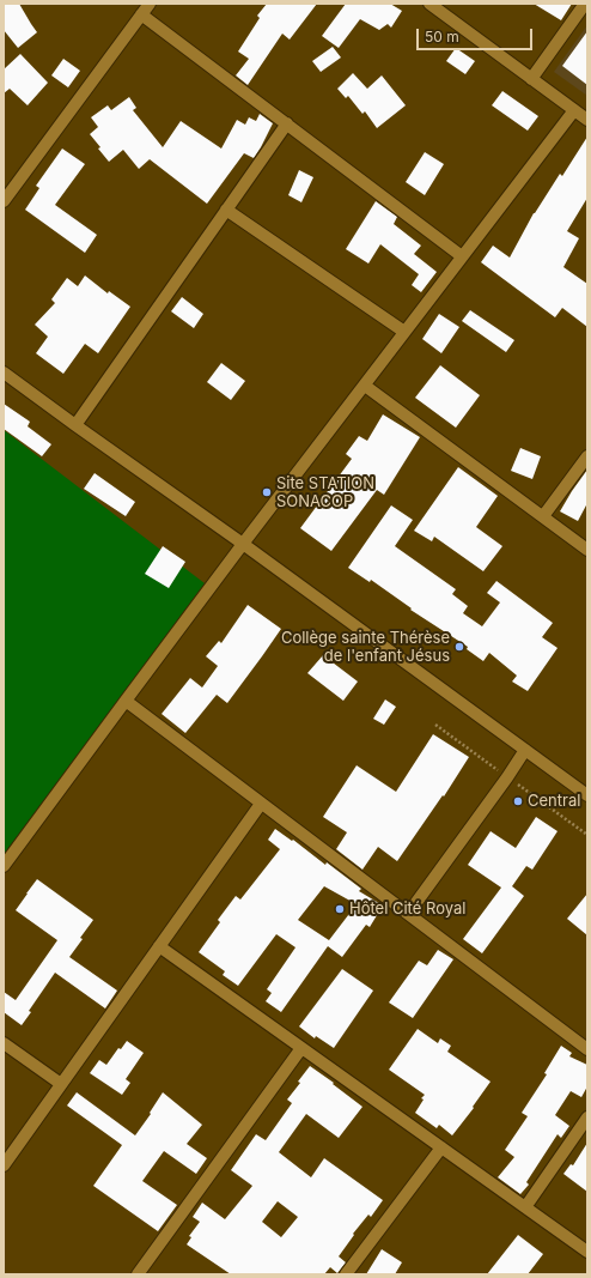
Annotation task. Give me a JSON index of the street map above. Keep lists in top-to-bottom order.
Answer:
{
  "places": [
    "Site STATION SONACOP",
    "Collège sainte Thérèse de l'enfant Jésus",
    "Central",
    "Hôtel Cité Royal"
  ],
  "scale_bar": "50 m"
}
